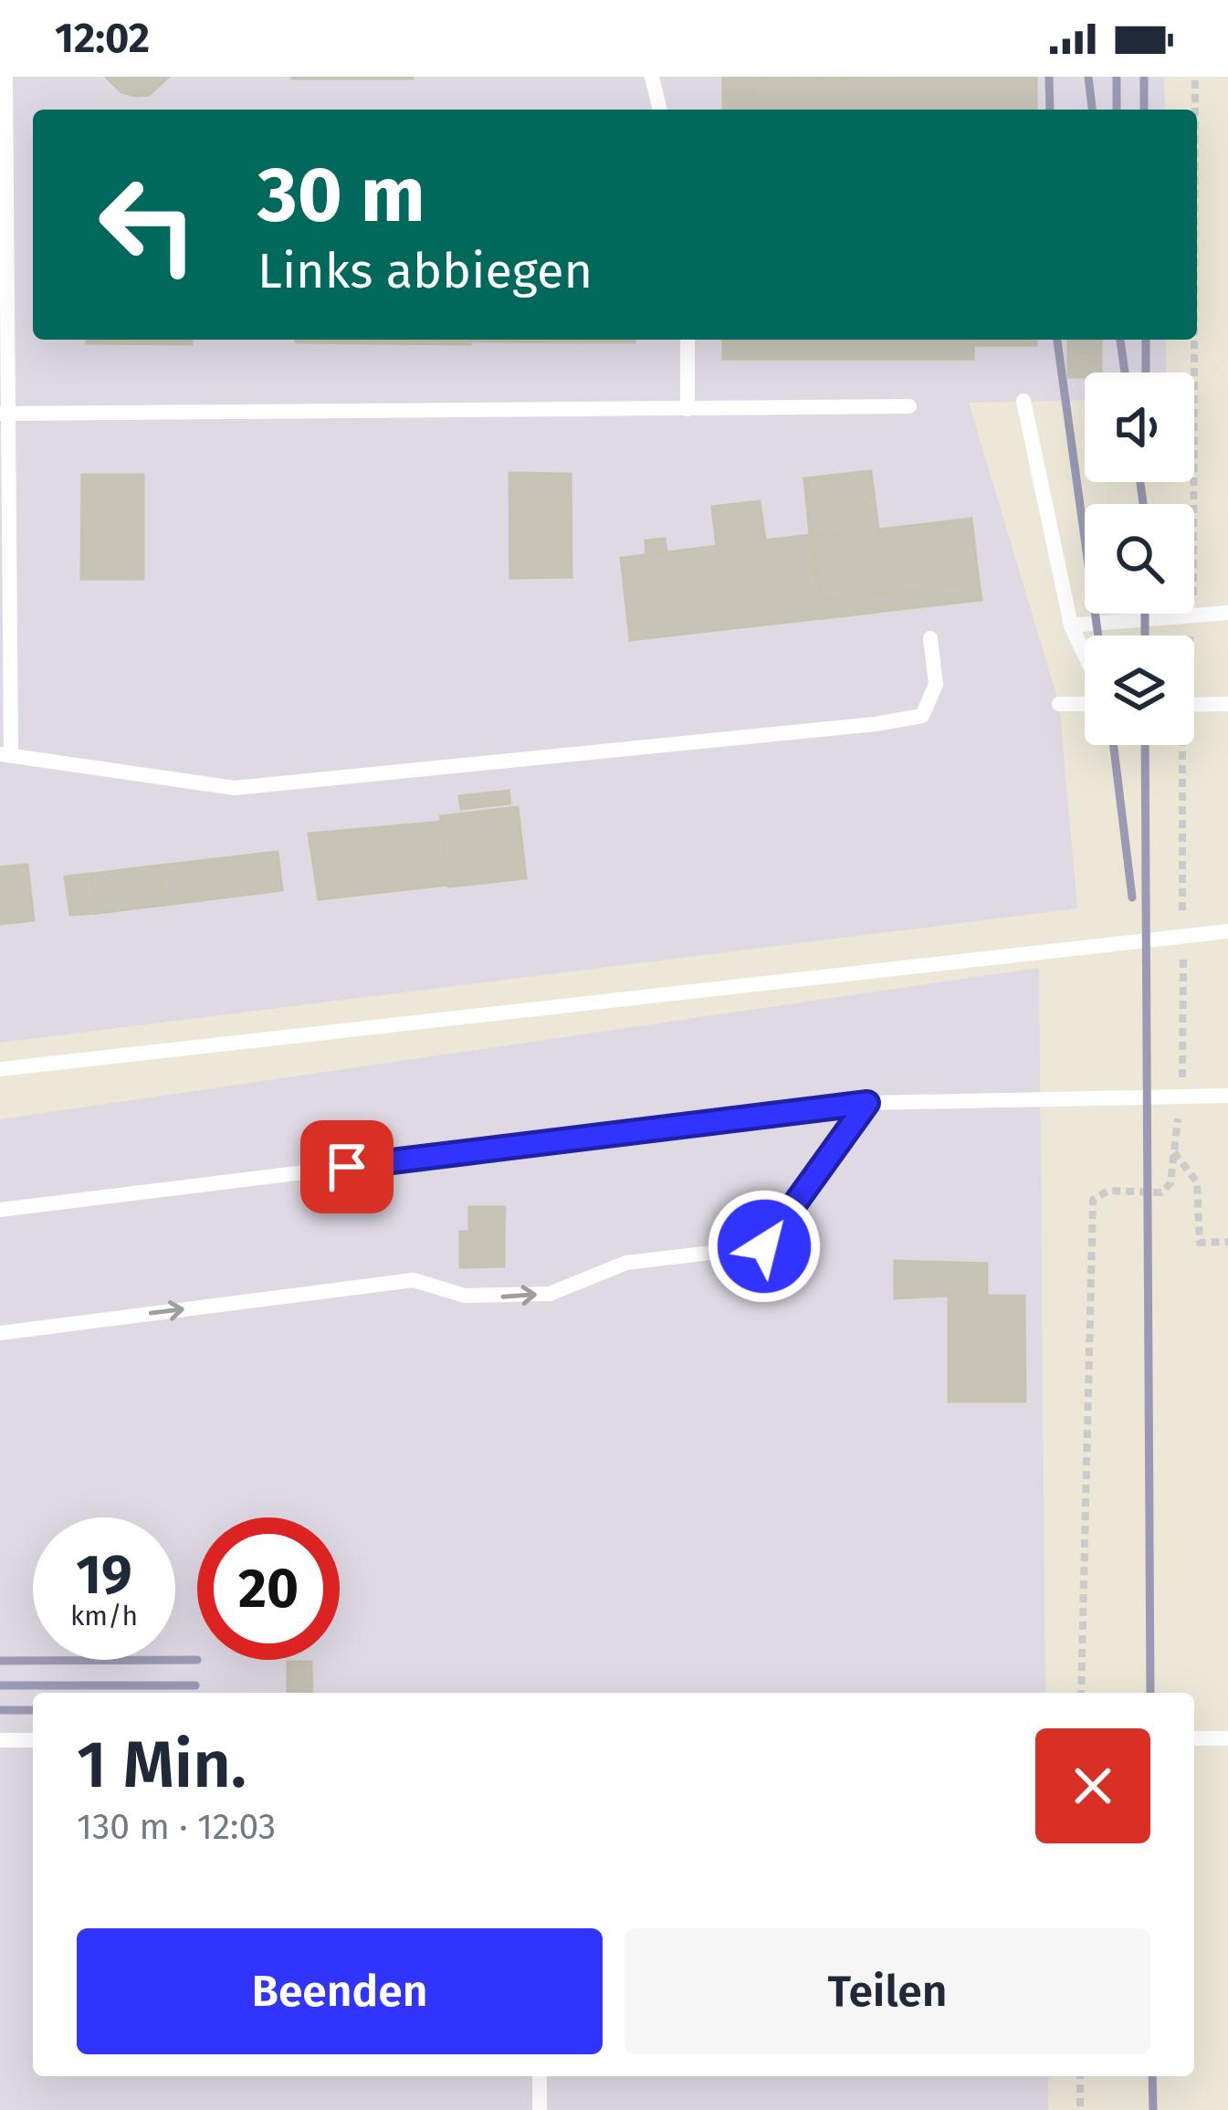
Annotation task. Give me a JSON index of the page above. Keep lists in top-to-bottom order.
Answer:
{
  "page": {
    "status": "12:02",
    "turn": ["30 m", "Links abbiegen"],
    "speed": "19 km/h",
    "limit": "20",
    "heading": ["1 Min.", "130 m · 12:03"],
    "buttons": ["Beenden", "Teilen"]
  }
}
